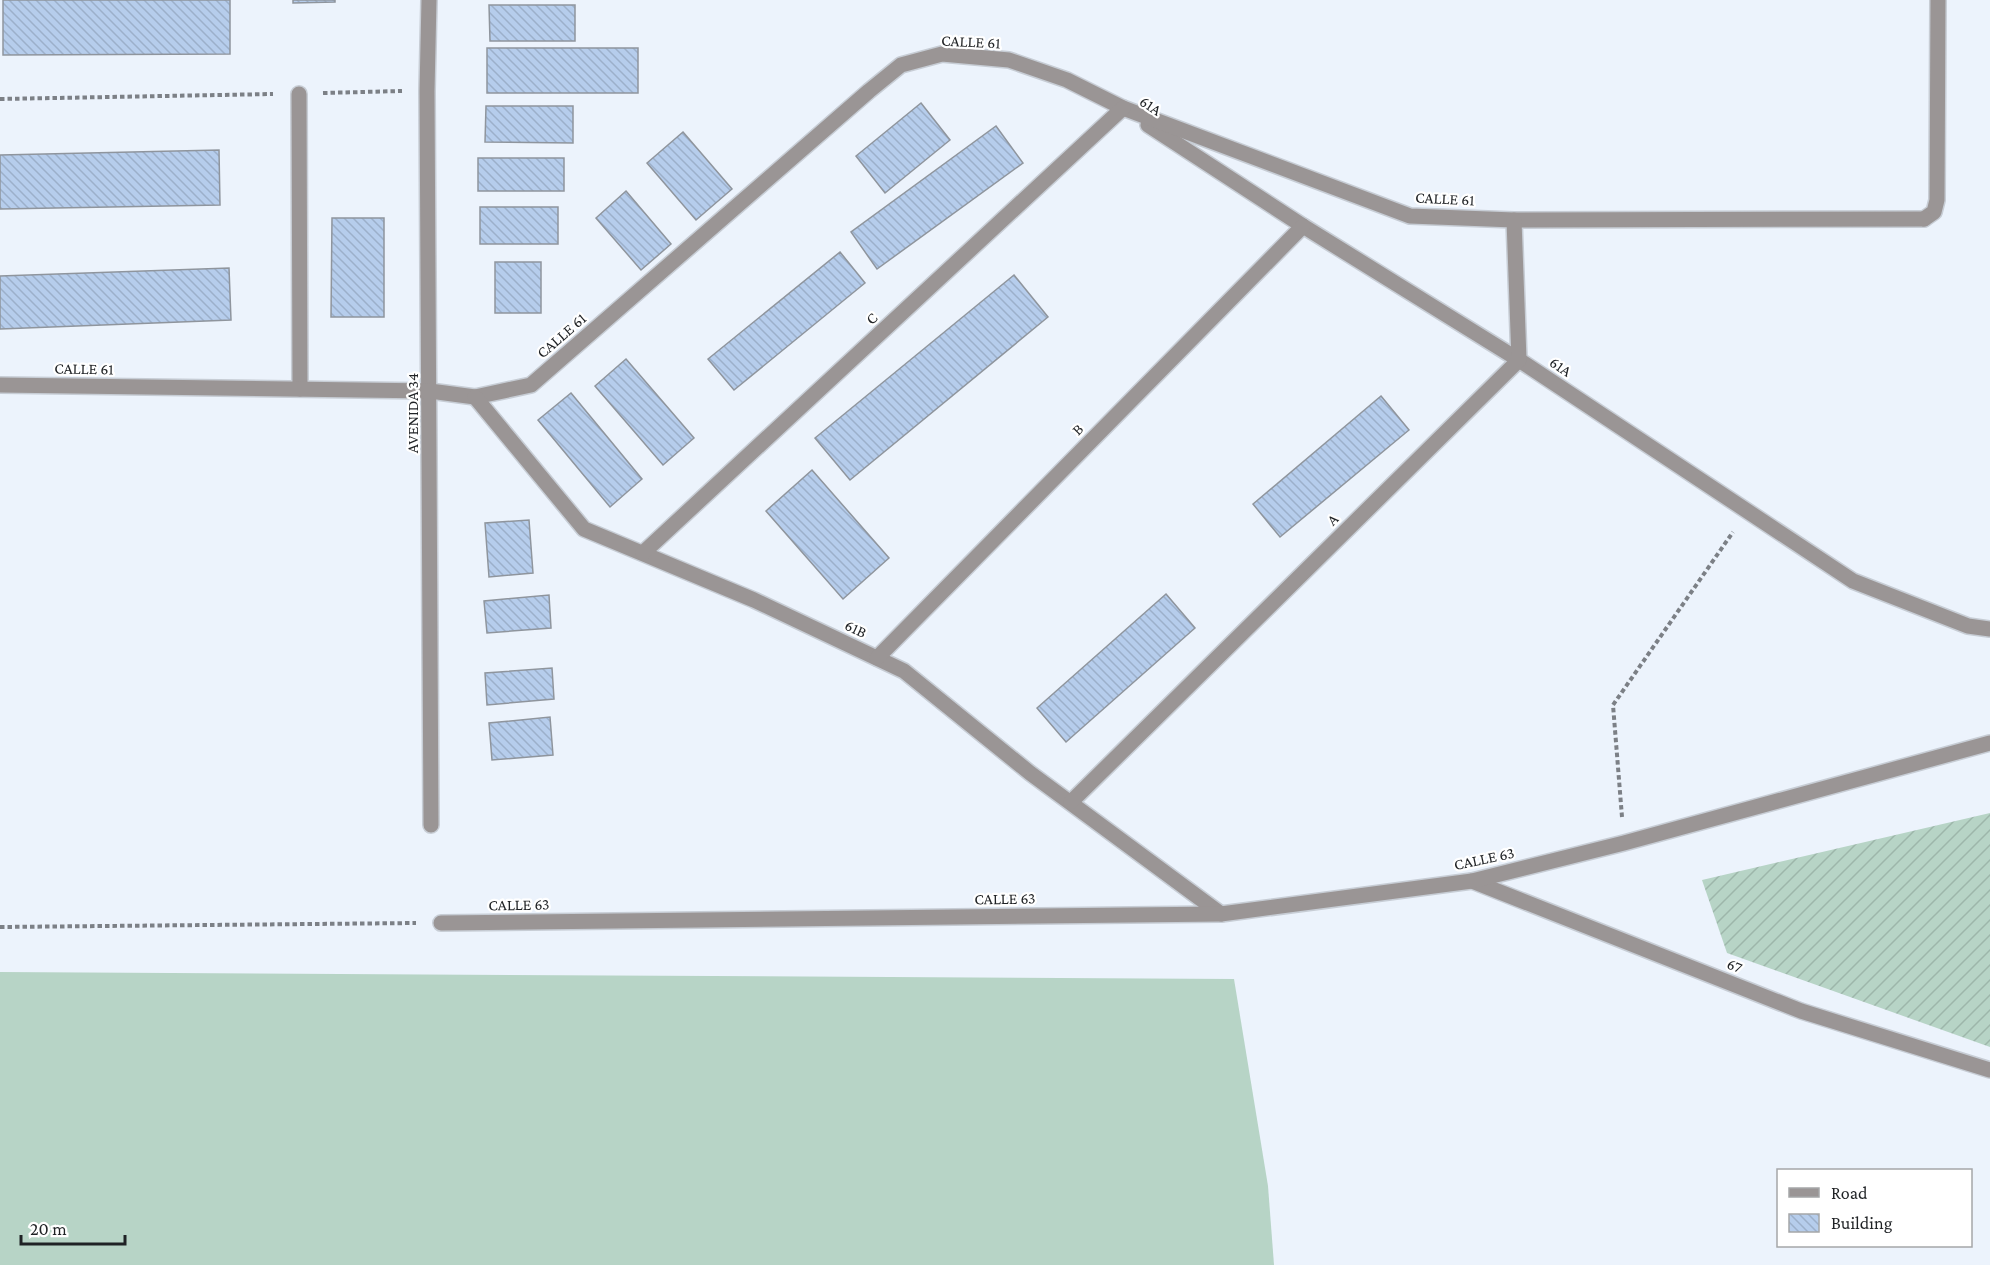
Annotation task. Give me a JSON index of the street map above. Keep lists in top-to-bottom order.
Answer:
{
  "streets": {
    "street": [
      "CALLE 61",
      "61A",
      "C",
      "AVENIDA 34",
      "B",
      "A",
      "61B",
      "CALLE 63",
      "67"
    ]
  },
  "crossings": [
    ["CALLE 61", "61A"],
    ["CALLE 61", "C"],
    ["CALLE 61", "AVENIDA 34"],
    ["CALLE 61", "61B"],
    ["61A", "C"],
    ["61A", "B"],
    ["61A", "A"],
    ["C", "61B"],
    ["B", "61B"],
    ["A", "61B"],
    ["61B", "CALLE 63"],
    ["CALLE 63", "67"]
  ],
  "legend": ["Road", "Building"],
  "scale_bar": "20 m"
}
